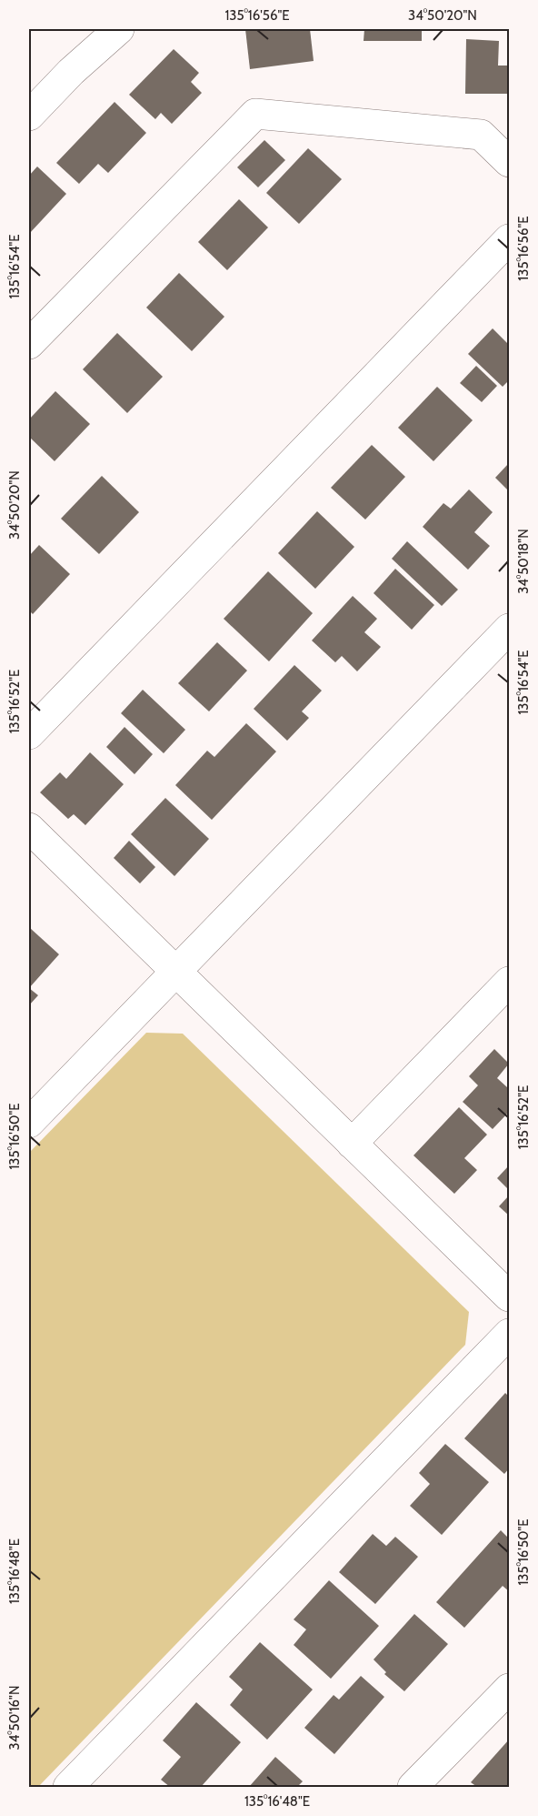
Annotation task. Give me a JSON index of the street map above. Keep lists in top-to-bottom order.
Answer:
{
  "coordinates": [
    "135°16'56\"E",
    "34°50'20\"N",
    "135°16'54\"E",
    "34°50'18\"N",
    "135°16'52\"E",
    "135°16'50\"E",
    "135°16'48\"E",
    "34°50'16\"N"
  ]
}
